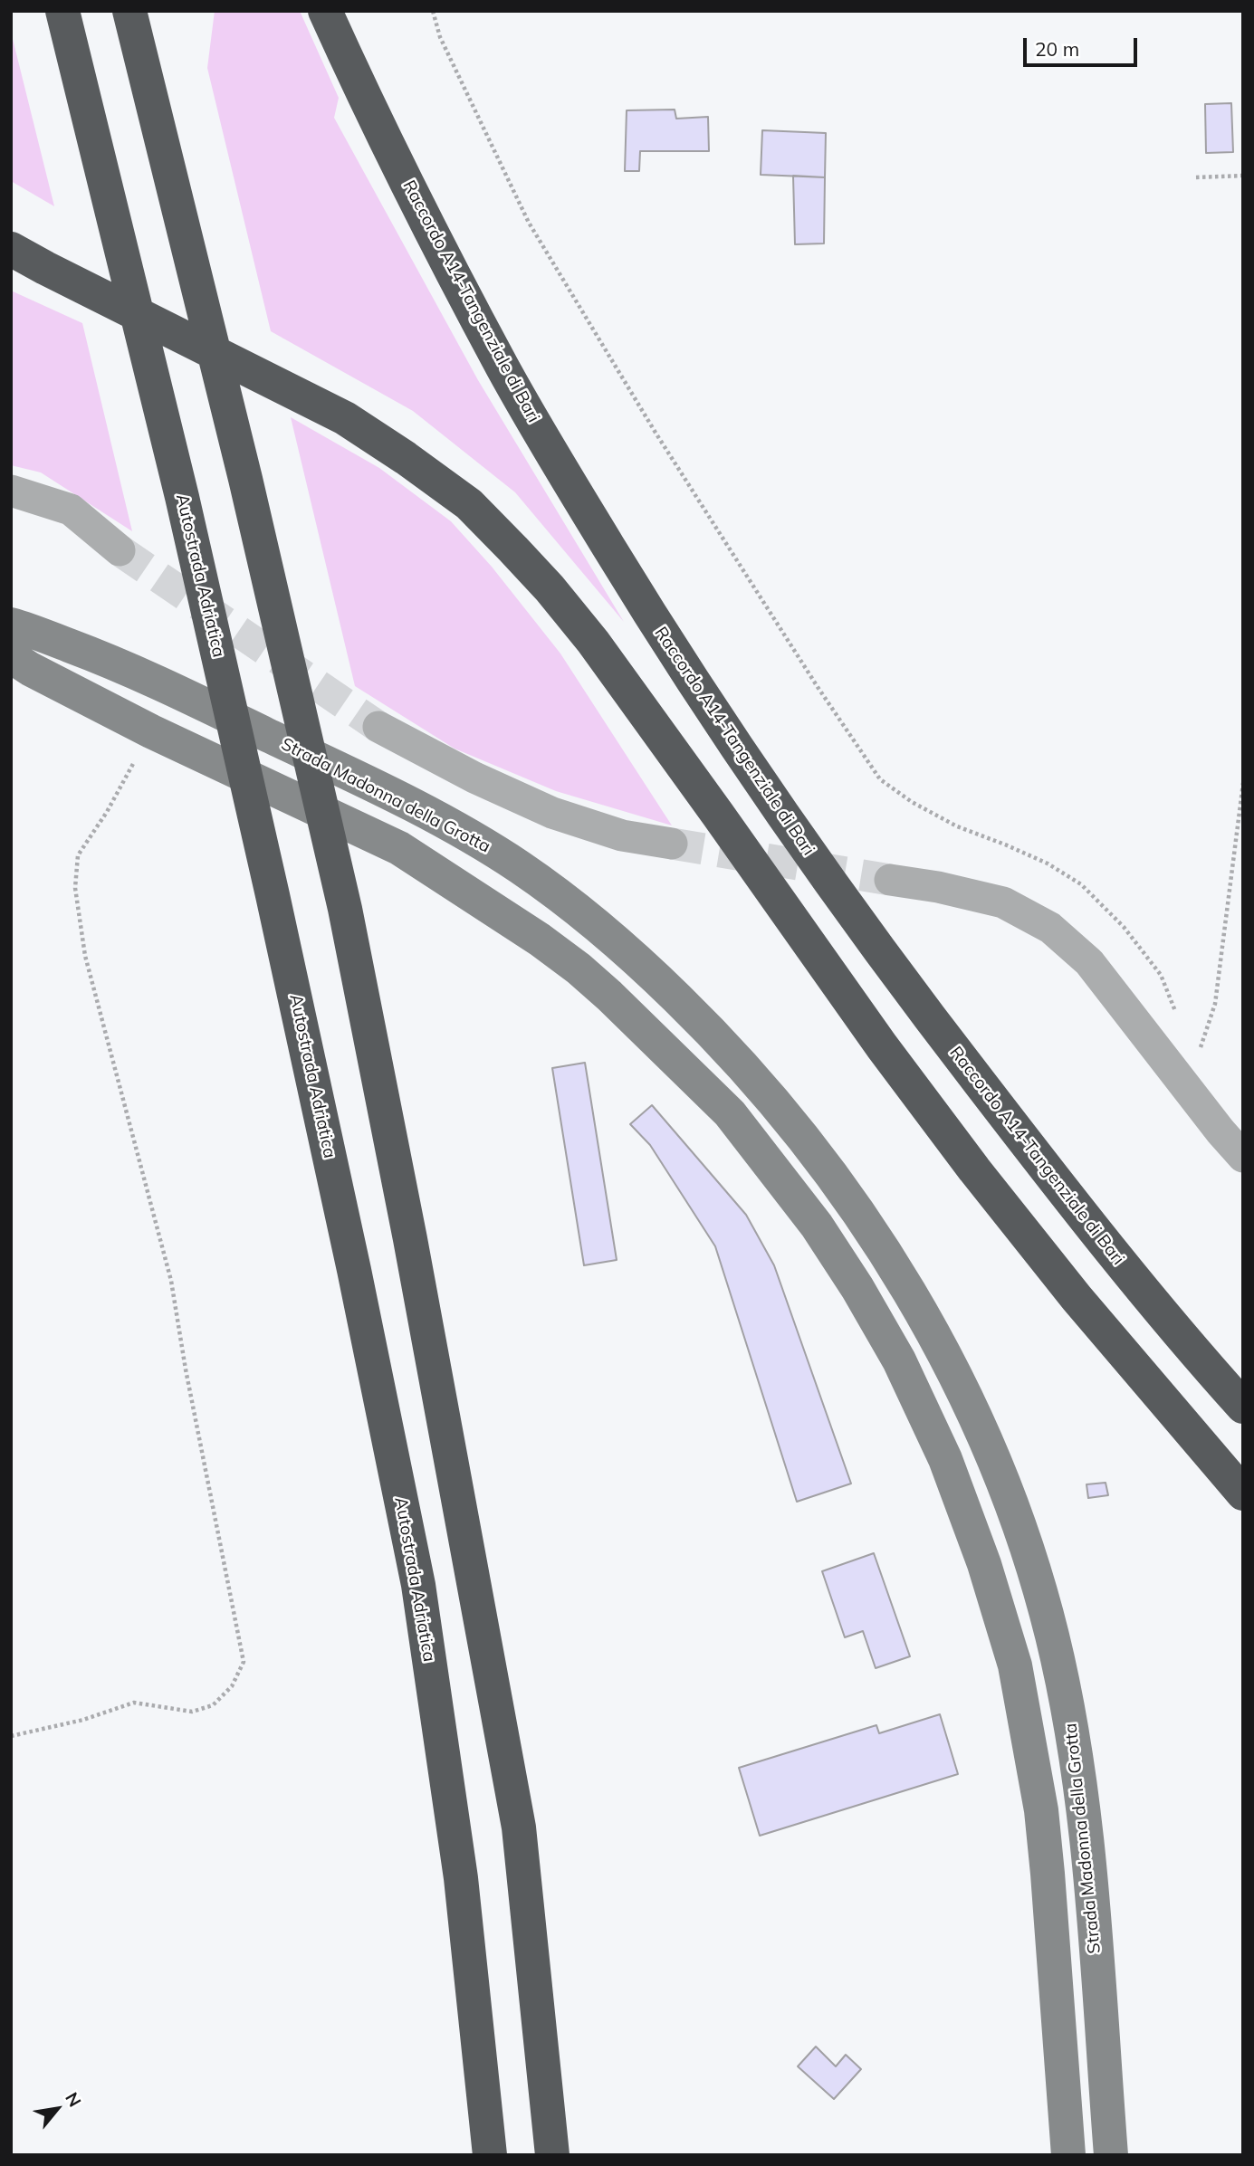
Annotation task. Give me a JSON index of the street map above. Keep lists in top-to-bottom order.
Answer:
{
  "streets": {
    "highway": ["Raccordo A14-Tangenziale di Bari", "Autostrada Adriatica"],
    "main road": ["Strada Madonna della Grotta"]
  },
  "scale_bar": "20 m",
  "north": "top right"
}
